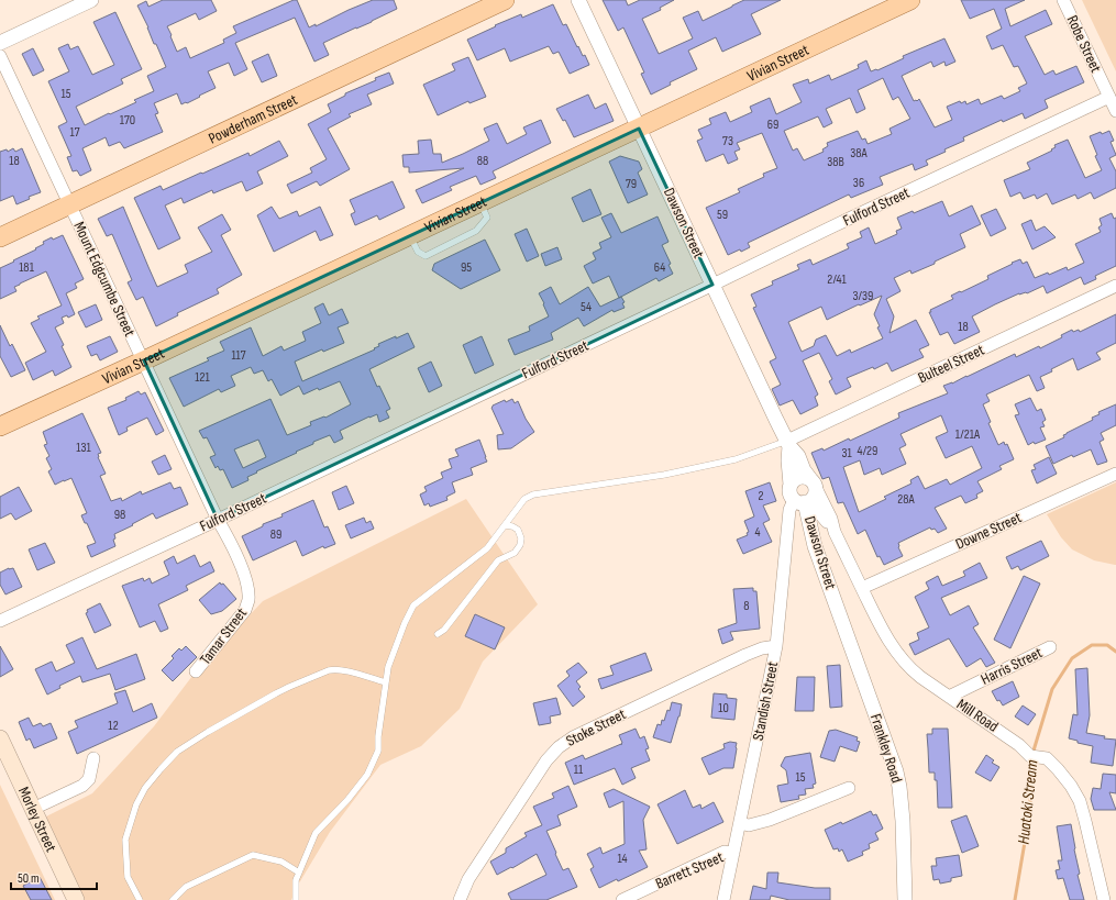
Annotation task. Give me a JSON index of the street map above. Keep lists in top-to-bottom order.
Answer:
{
  "streets": {
    "main road": ["Vivian Street", "Powderham Street", "Morley Street"],
    "street": [
      "Robe Street",
      "Fulford Street",
      "Dawson Street",
      "Mount Edgcumbe Street",
      "Bulteel Street",
      "Downe Street",
      "Tamar Street",
      "Harris Street",
      "Standish Street",
      "Mill Road",
      "Stoke Street",
      "Frankley Road",
      "Barrett Street"
    ]
  },
  "crossings": [
    ["Robe Street", "Fulford Street"],
    ["Vivian Street", "Dawson Street"],
    ["Vivian Street", "Mount Edgcumbe Street"],
    ["Powderham Street", "Mount Edgcumbe Street"],
    ["Fulford Street", "Dawson Street"],
    ["Fulford Street", "Mount Edgcumbe Street"],
    ["Dawson Street", "Bulteel Street"],
    ["Dawson Street", "Standish Street"],
    ["Dawson Street", "Mill Road"],
    ["Dawson Street", "Frankley Road"],
    ["Mount Edgcumbe Street", "Tamar Street"],
    ["Downe Street", "Mill Road"],
    ["Harris Street", "Mill Road"],
    ["Standish Street", "Mill Road"],
    ["Standish Street", "Stoke Street"],
    ["Standish Street", "Barrett Street"]
  ],
  "water": ["Huatoki Stream"],
  "house_numbers": [
    "15",
    "170",
    "69",
    "17",
    "73",
    "38A",
    "18",
    "88",
    "38B",
    "36",
    "79",
    "59",
    "181",
    "95",
    "64",
    "2/41",
    "3/39",
    "54",
    "18",
    "117",
    "121",
    "1/21A",
    "131",
    "4/29",
    "31",
    "2",
    "28A",
    "98",
    "4",
    "89",
    "8",
    "10",
    "12",
    "11",
    "15",
    "14"
  ],
  "scale_bar": "50 m"
}
